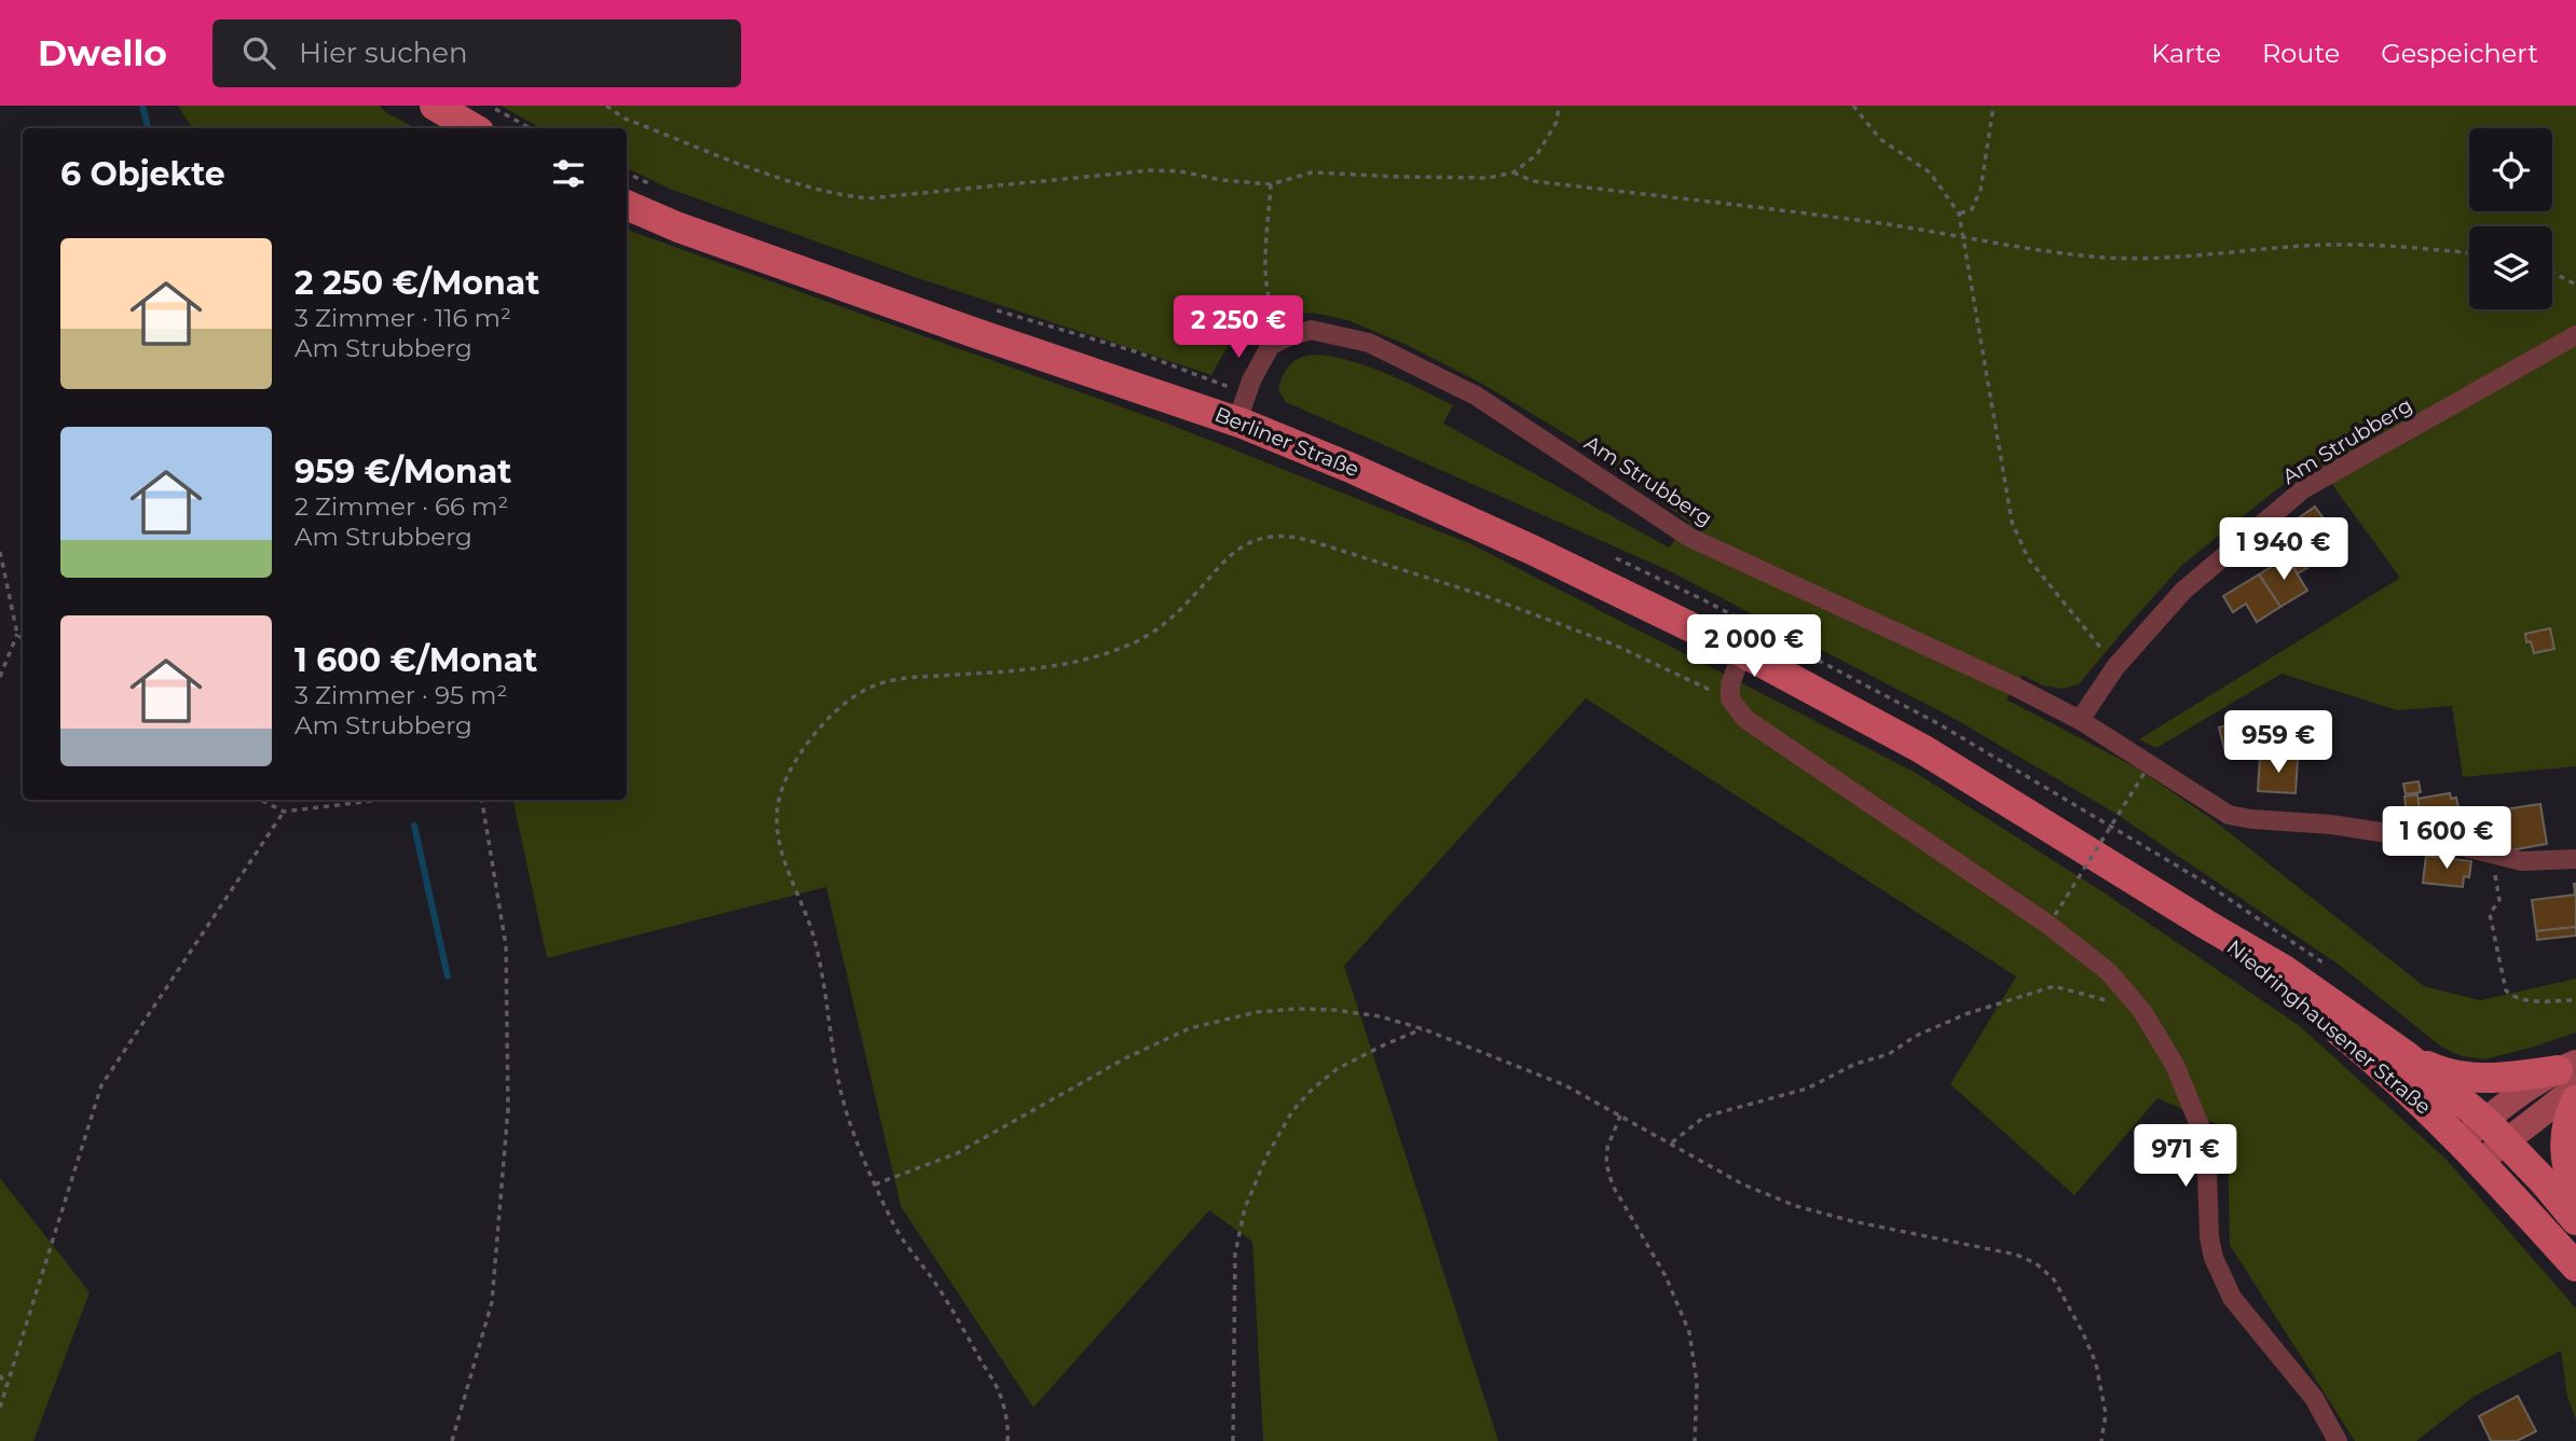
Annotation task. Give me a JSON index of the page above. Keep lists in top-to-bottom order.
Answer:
{
  "streets": {
    "main road": ["Berliner Straße", "Niedringhausener Straße"],
    "street": ["Am Strubberg"]
  },
  "crossings": [
    ["Berliner Straße", "Niedringhausener Straße"]
  ],
  "page": {
    "header": "Dwello",
    "search": "Hier suchen",
    "nav": ["Karte", "Route", "Gespeichert"],
    "heading": "6 Objekte",
    "list": [
      {
        "name": "2 250 €/Monat",
        "note": "3 Zimmer · 116 m² · Am Strubberg"
      },
      {
        "name": "959 €/Monat",
        "note": "2 Zimmer · 66 m² · Am Strubberg"
      },
      {
        "name": "1 600 €/Monat",
        "note": "3 Zimmer · 95 m² · Am Strubberg"
      }
    ],
    "price": [
      "2 250 €",
      "1 940 €",
      "2 000 €",
      "959 €",
      "1 600 €",
      "971 €"
    ]
  }
}
